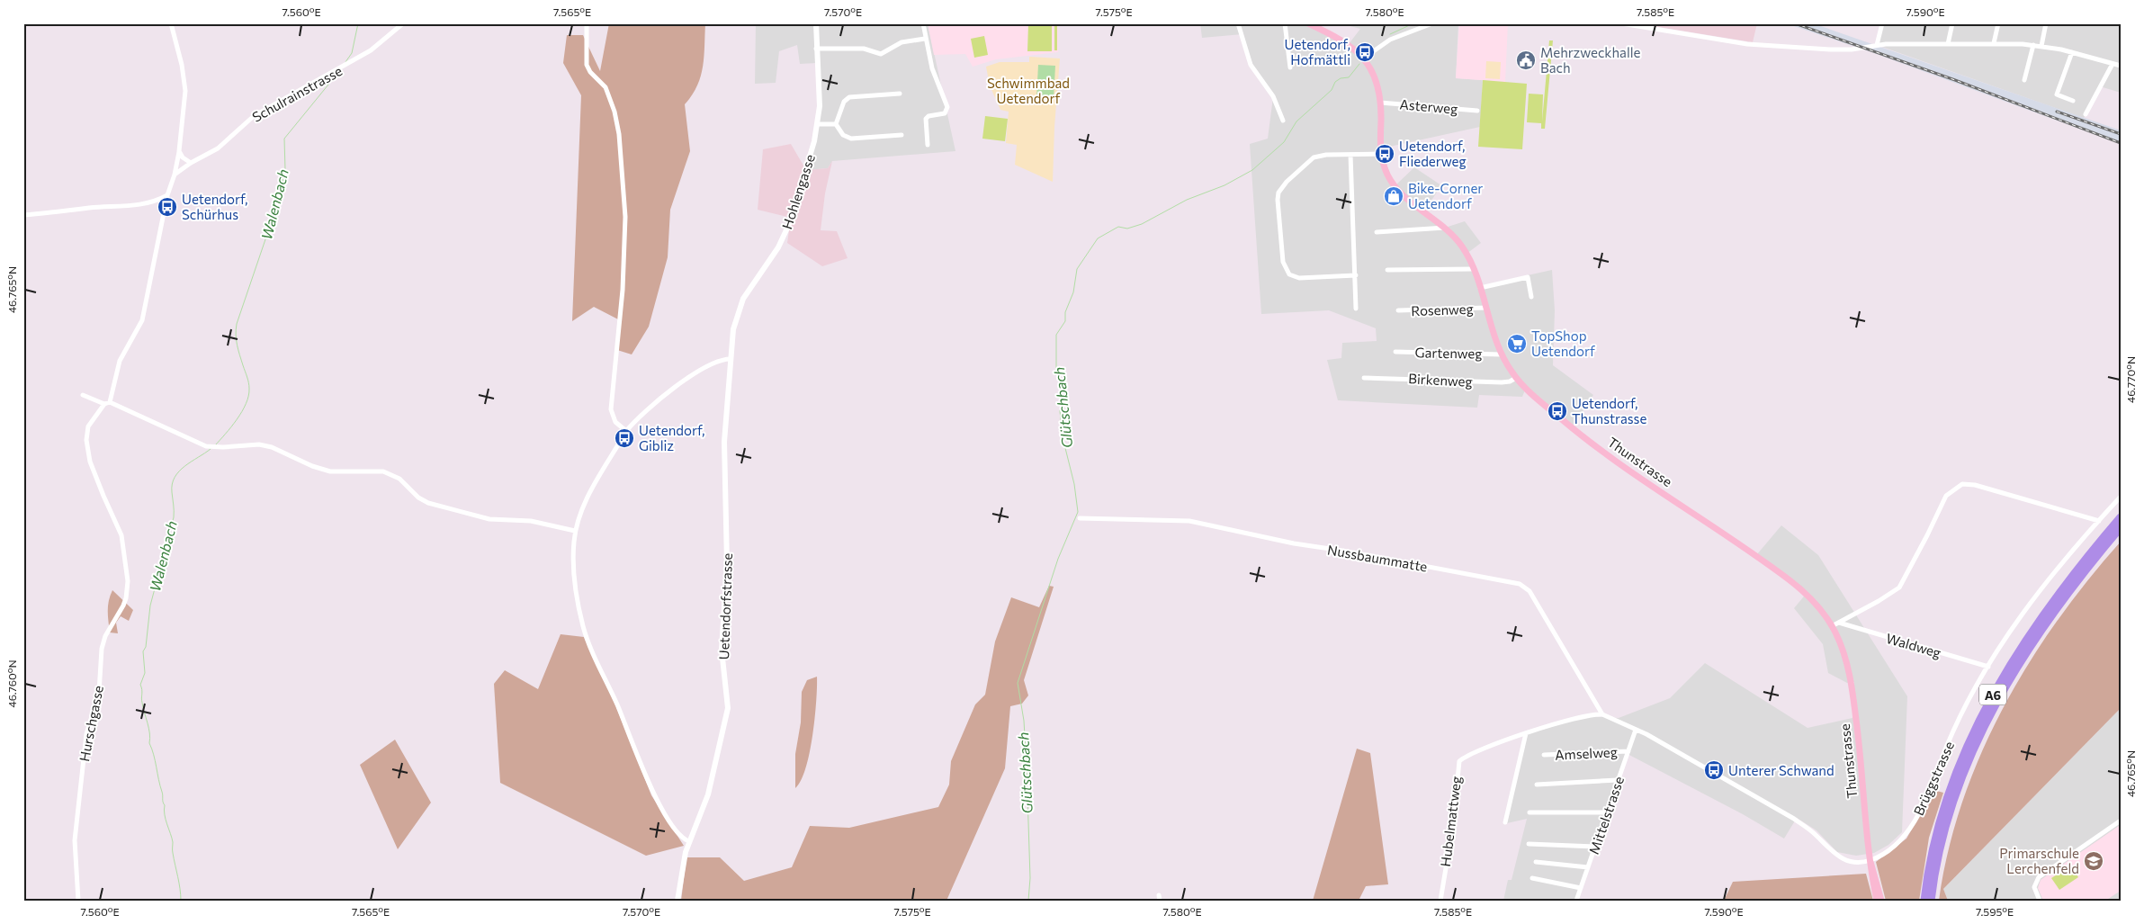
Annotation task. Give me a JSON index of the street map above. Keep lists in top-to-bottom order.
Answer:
{
  "streets": {
    "highway": ["A6"],
    "main road": ["Thunstrasse"],
    "street": [
      "Schulrainstrasse",
      "Asterweg",
      "Hohlengasse",
      "Rosenweg",
      "Gartenweg",
      "Birkenweg",
      "Nussbaummatte",
      "Uetendorfstrasse",
      "Waldweg",
      "Hurschgasse",
      "Amselweg",
      "Brüggstrasse",
      "Mittelstrasse",
      "Hubelmattweg"
    ]
  },
  "crossings": [
    ["Asterweg", "Thunstrasse"],
    ["Hohlengasse", "Uetendorfstrasse"],
    ["Rosenweg", "Thunstrasse"],
    ["Gartenweg", "Thunstrasse"],
    ["Birkenweg", "Thunstrasse"],
    ["Thunstrasse", "Brüggstrasse"],
    ["Waldweg", "Brüggstrasse"],
    ["Amselweg", "Mittelstrasse"]
  ],
  "water": ["Walenbach", "Glütschbach"],
  "parks": ["Schwimmbad Uetendorf"],
  "places": {
    "bus stop": [
      "Uetendorf, Hofmättli",
      "Uetendorf, Fliederweg",
      "Uetendorf, Schürhus",
      "Uetendorf, Thunstrasse",
      "Uetendorf, Gibliz",
      "Unterer Schwand"
    ],
    "public building": ["Mehrzweckhalle Bach"],
    "shop": ["Bike-Corner Uetendorf"],
    "supermarket": ["TopShop Uetendorf"],
    "school or university": ["Primarschule Lerchenfeld"]
  },
  "coordinates": [
    "7.560°E",
    "7.565°E",
    "7.570°E",
    "7.575°E",
    "7.580°E",
    "7.585°E",
    "7.590°E",
    "46.765°N",
    "46.770°N",
    "46.760°N",
    "7.595°E"
  ]
}
